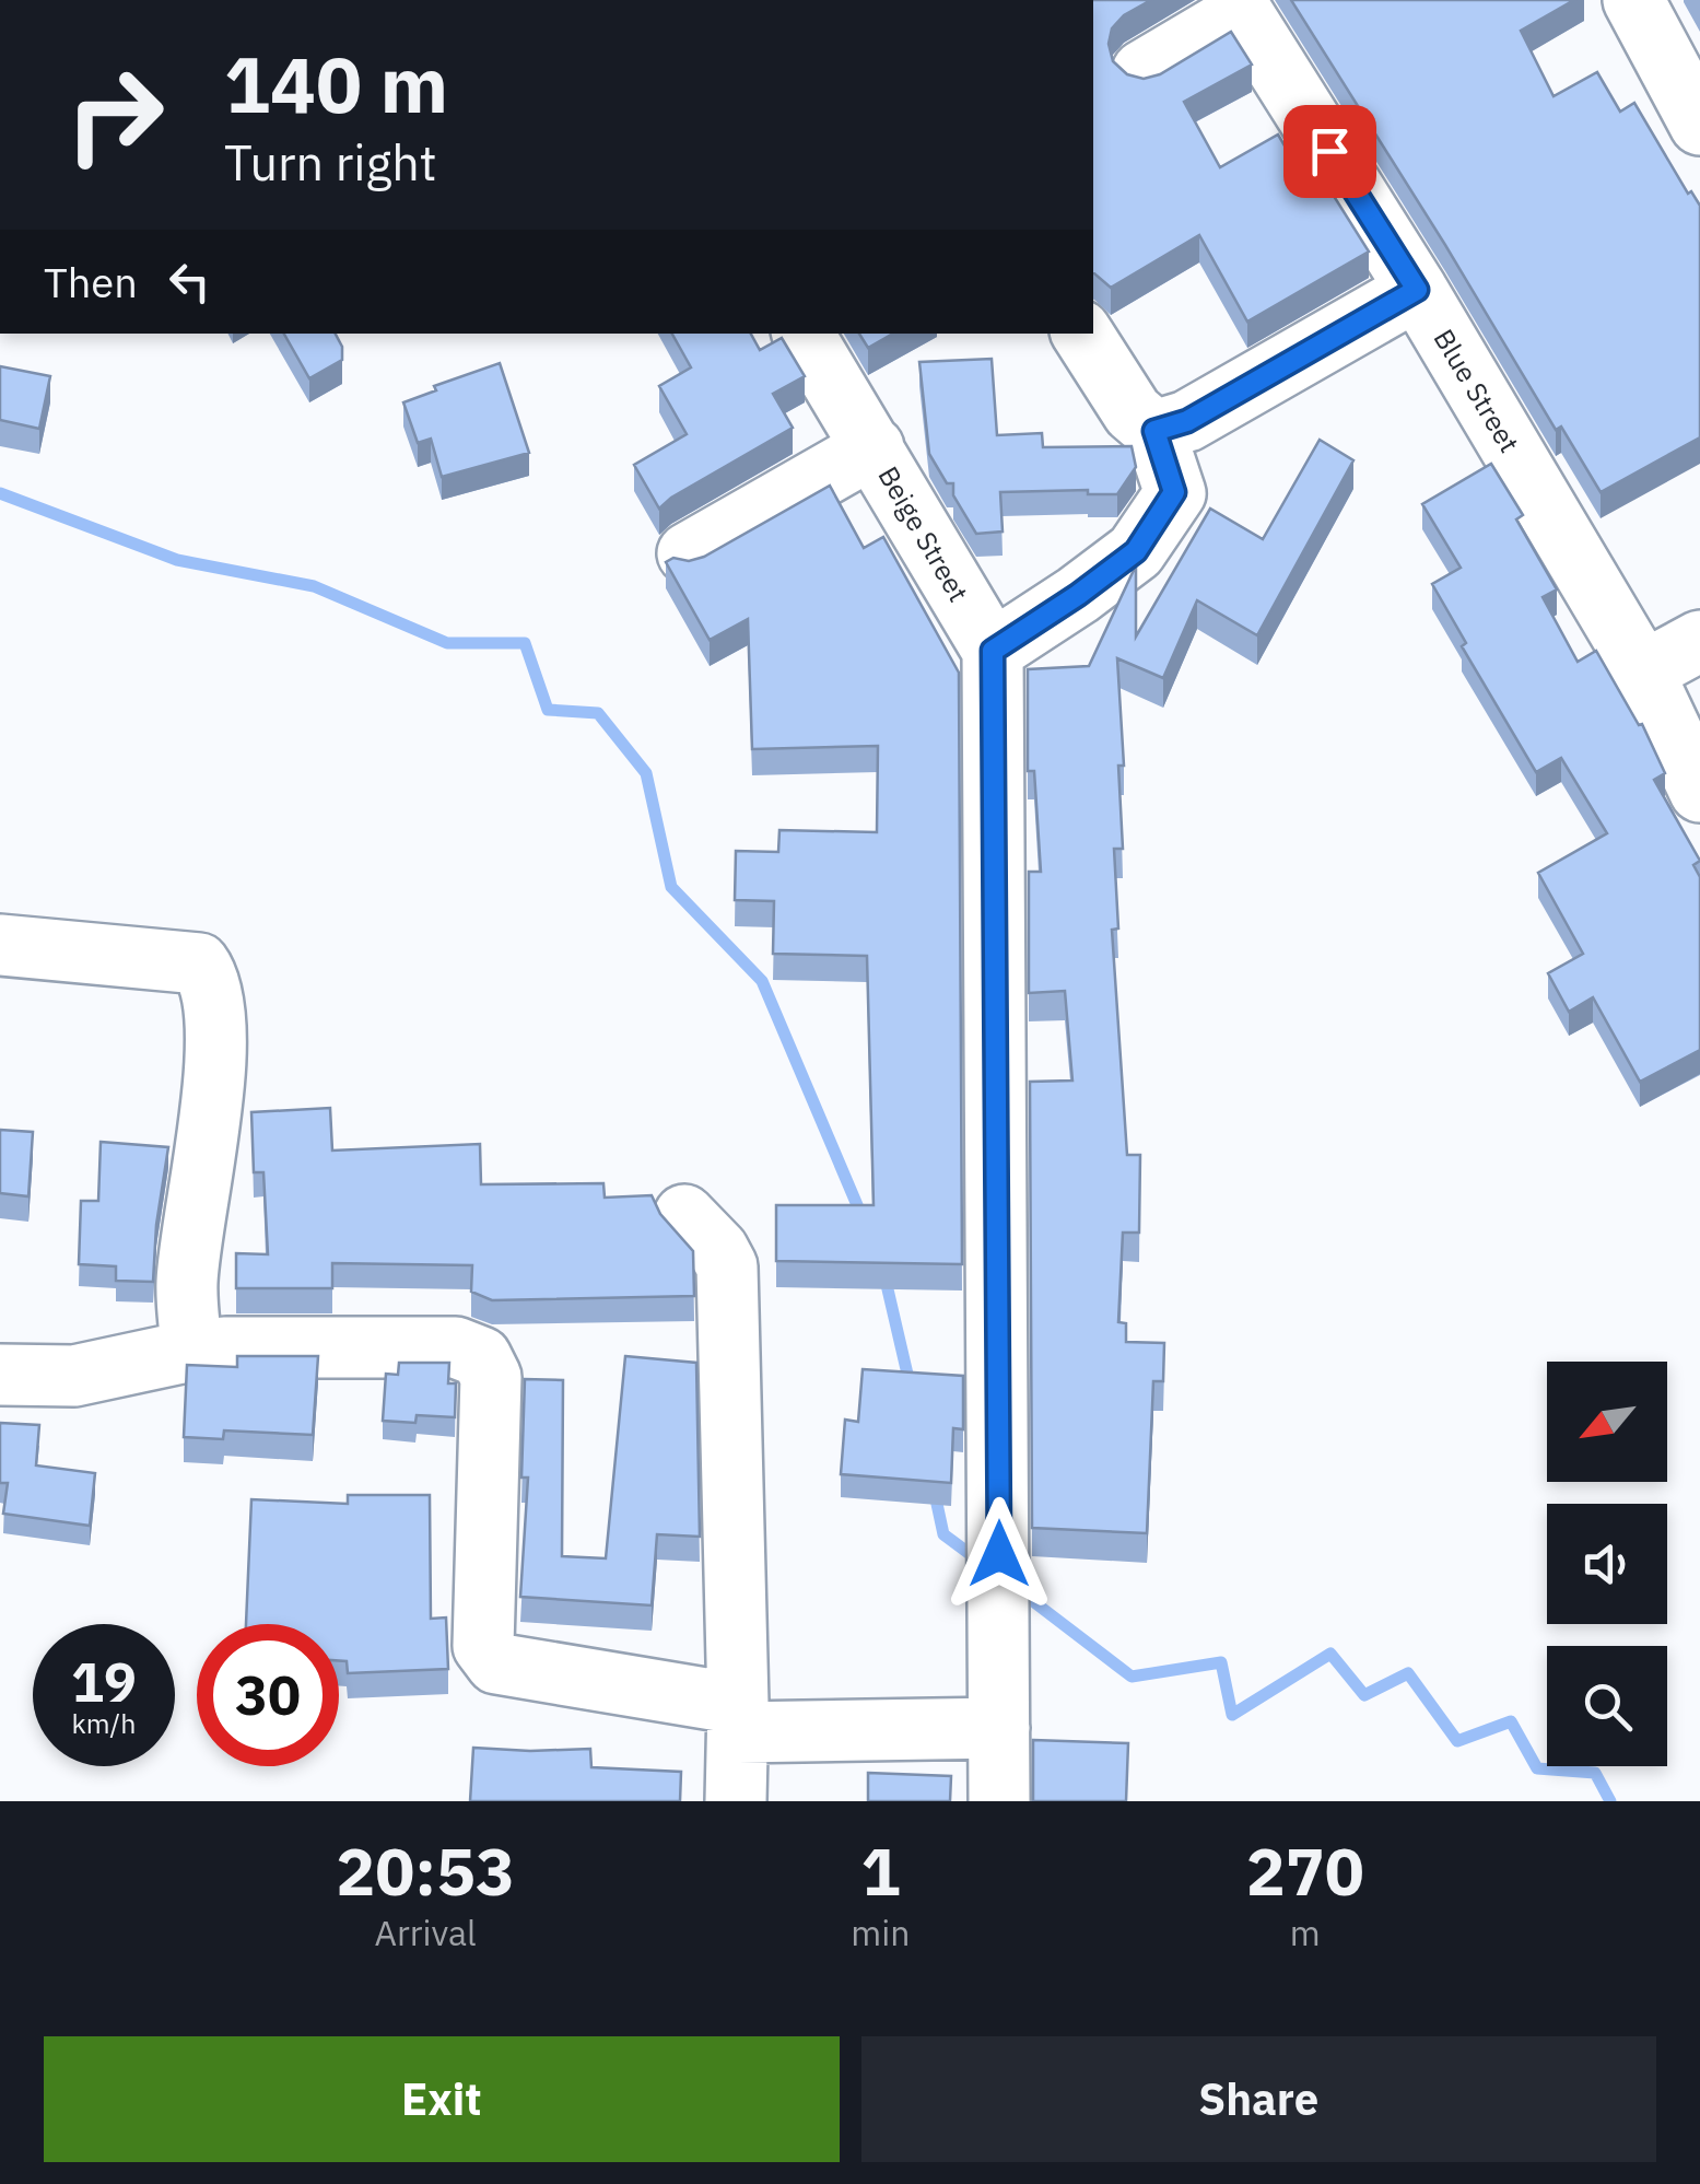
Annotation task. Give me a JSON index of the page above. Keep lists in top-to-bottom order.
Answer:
{
  "streets": {
    "street": ["Blue Street", "Beige Street"]
  },
  "north": "bottom left",
  "page": {
    "turn": ["140 m", "Turn right"],
    "then": "Then",
    "speed": "19 km/h",
    "limit": "30",
    "eta": [
      "20:53",
      "Arrival",
      "1",
      "min",
      "270",
      "m"
    ],
    "buttons": ["Exit", "Share"]
  }
}
